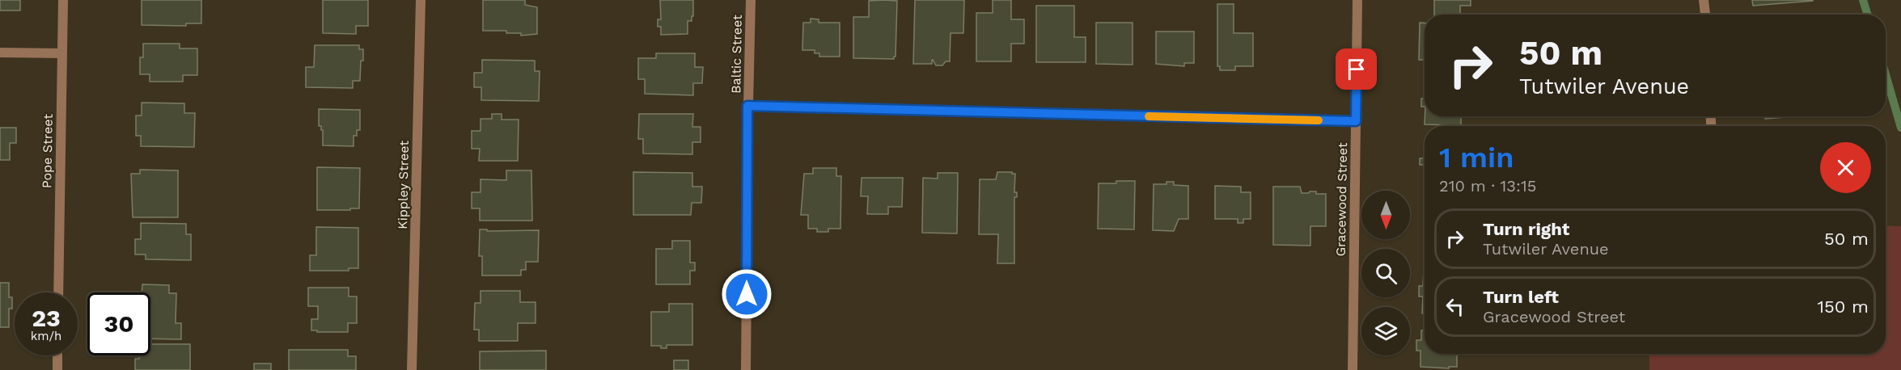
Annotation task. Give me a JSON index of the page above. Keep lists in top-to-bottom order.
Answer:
{
  "streets": {
    "street": [
      "Baltic Street",
      "Pope Street",
      "Kippley Street",
      "Gracewood Street"
    ]
  },
  "north": "bottom",
  "page": {
    "turn": ["50 m", "Tutwiler Avenue"],
    "heading": ["1 min", "210 m · 13:15"],
    "list": [
      {
        "name": "Turn right",
        "note": "Tutwiler Avenue",
        "value": "50 m"
      },
      {
        "name": "Turn left",
        "note": "Gracewood Street",
        "value": "150 m"
      }
    ],
    "speed": "23 km/h",
    "limit": "30"
  }
}
